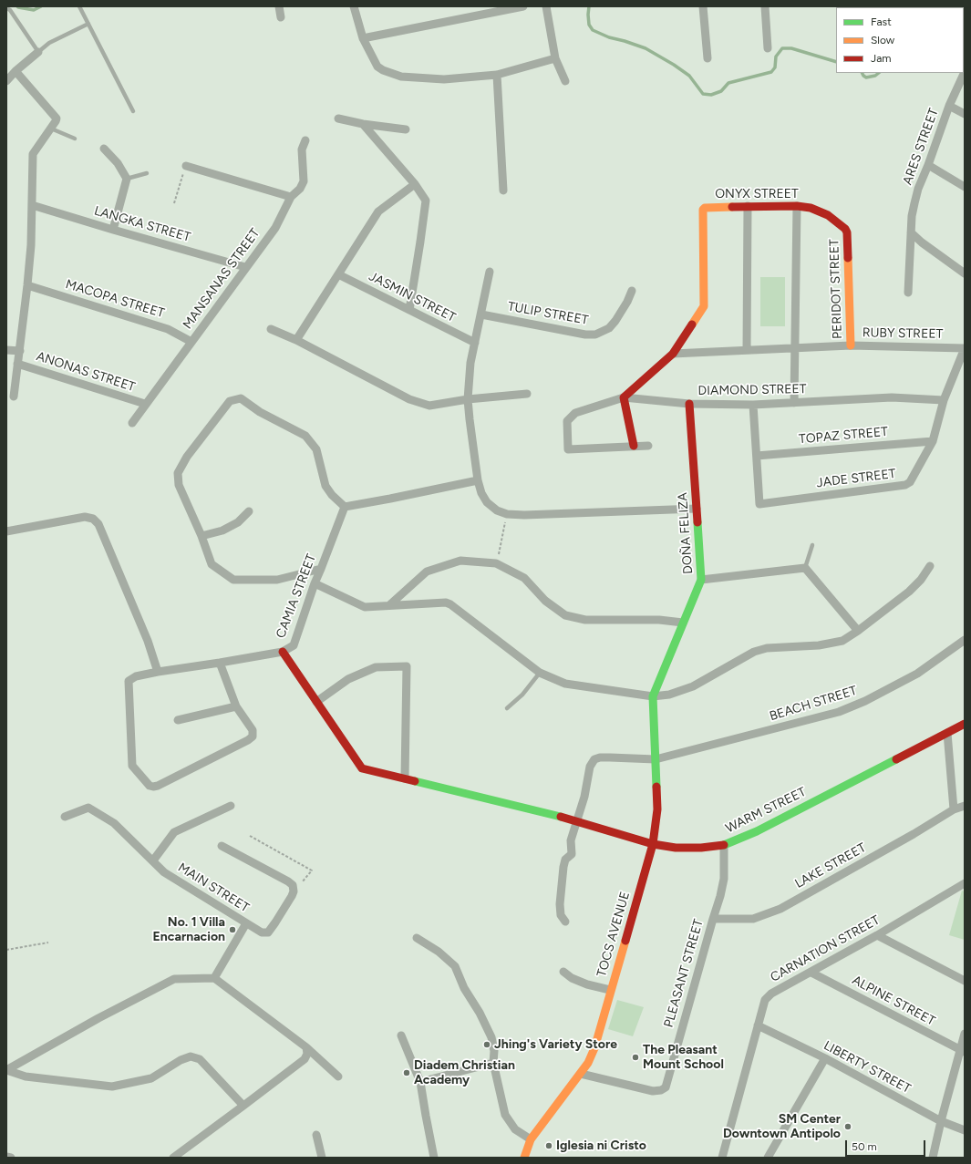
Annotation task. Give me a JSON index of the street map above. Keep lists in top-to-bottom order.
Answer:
{
  "streets": {
    "street": [
      "ARES STREET",
      "ONYX STREET",
      "LANGKA STREET",
      "MANSANAS STREET",
      "PERIDOT STREET",
      "JASMIN STREET",
      "MACOPA STREET",
      "TULIP STREET",
      "RUBY STREET",
      "ANONAS STREET",
      "DIAMOND STREET",
      "TOPAZ STREET",
      "JADE STREET",
      "DOÑA FELIZA",
      "CAMIA STREET",
      "BEACH STREET",
      "WARM STREET",
      "LAKE STREET",
      "MAIN STREET",
      "TOCS AVENUE",
      "CARNATION STREET",
      "PLEASANT STREET",
      "ALPINE STREET",
      "LIBERTY STREET"
    ]
  },
  "crossings": [
    ["ONYX STREET", "PERIDOT STREET"],
    ["ONYX STREET", "RUBY STREET"],
    ["ONYX STREET", "DIAMOND STREET"],
    ["LANGKA STREET", "MANSANAS STREET"],
    ["MANSANAS STREET", "MACOPA STREET"],
    ["MANSANAS STREET", "ANONAS STREET"],
    ["PERIDOT STREET", "RUBY STREET"],
    ["RUBY STREET", "JADE STREET"],
    ["DIAMOND STREET", "JADE STREET"],
    ["DIAMOND STREET", "DOÑA FELIZA"],
    ["TOPAZ STREET", "JADE STREET"],
    ["DOÑA FELIZA", "TOCS AVENUE"],
    ["CAMIA STREET", "WARM STREET"],
    ["BEACH STREET", "WARM STREET"],
    ["BEACH STREET", "TOCS AVENUE"],
    ["WARM STREET", "TOCS AVENUE"],
    ["WARM STREET", "PLEASANT STREET"],
    ["LAKE STREET", "PLEASANT STREET"],
    ["TOCS AVENUE", "PLEASANT STREET"],
    ["CARNATION STREET", "ALPINE STREET"],
    ["CARNATION STREET", "LIBERTY STREET"]
  ],
  "places": [
    "No. 1 Villa Encarnacion",
    "Jhing's Variety Store",
    "The Pleasant Mount School",
    "Diadem Christian Academy",
    "SM Center Downtown Antipolo",
    "Iglesia ni Cristo"
  ],
  "legend": ["Fast", "Slow", "Jam"],
  "scale_bar": "50 m"
}
